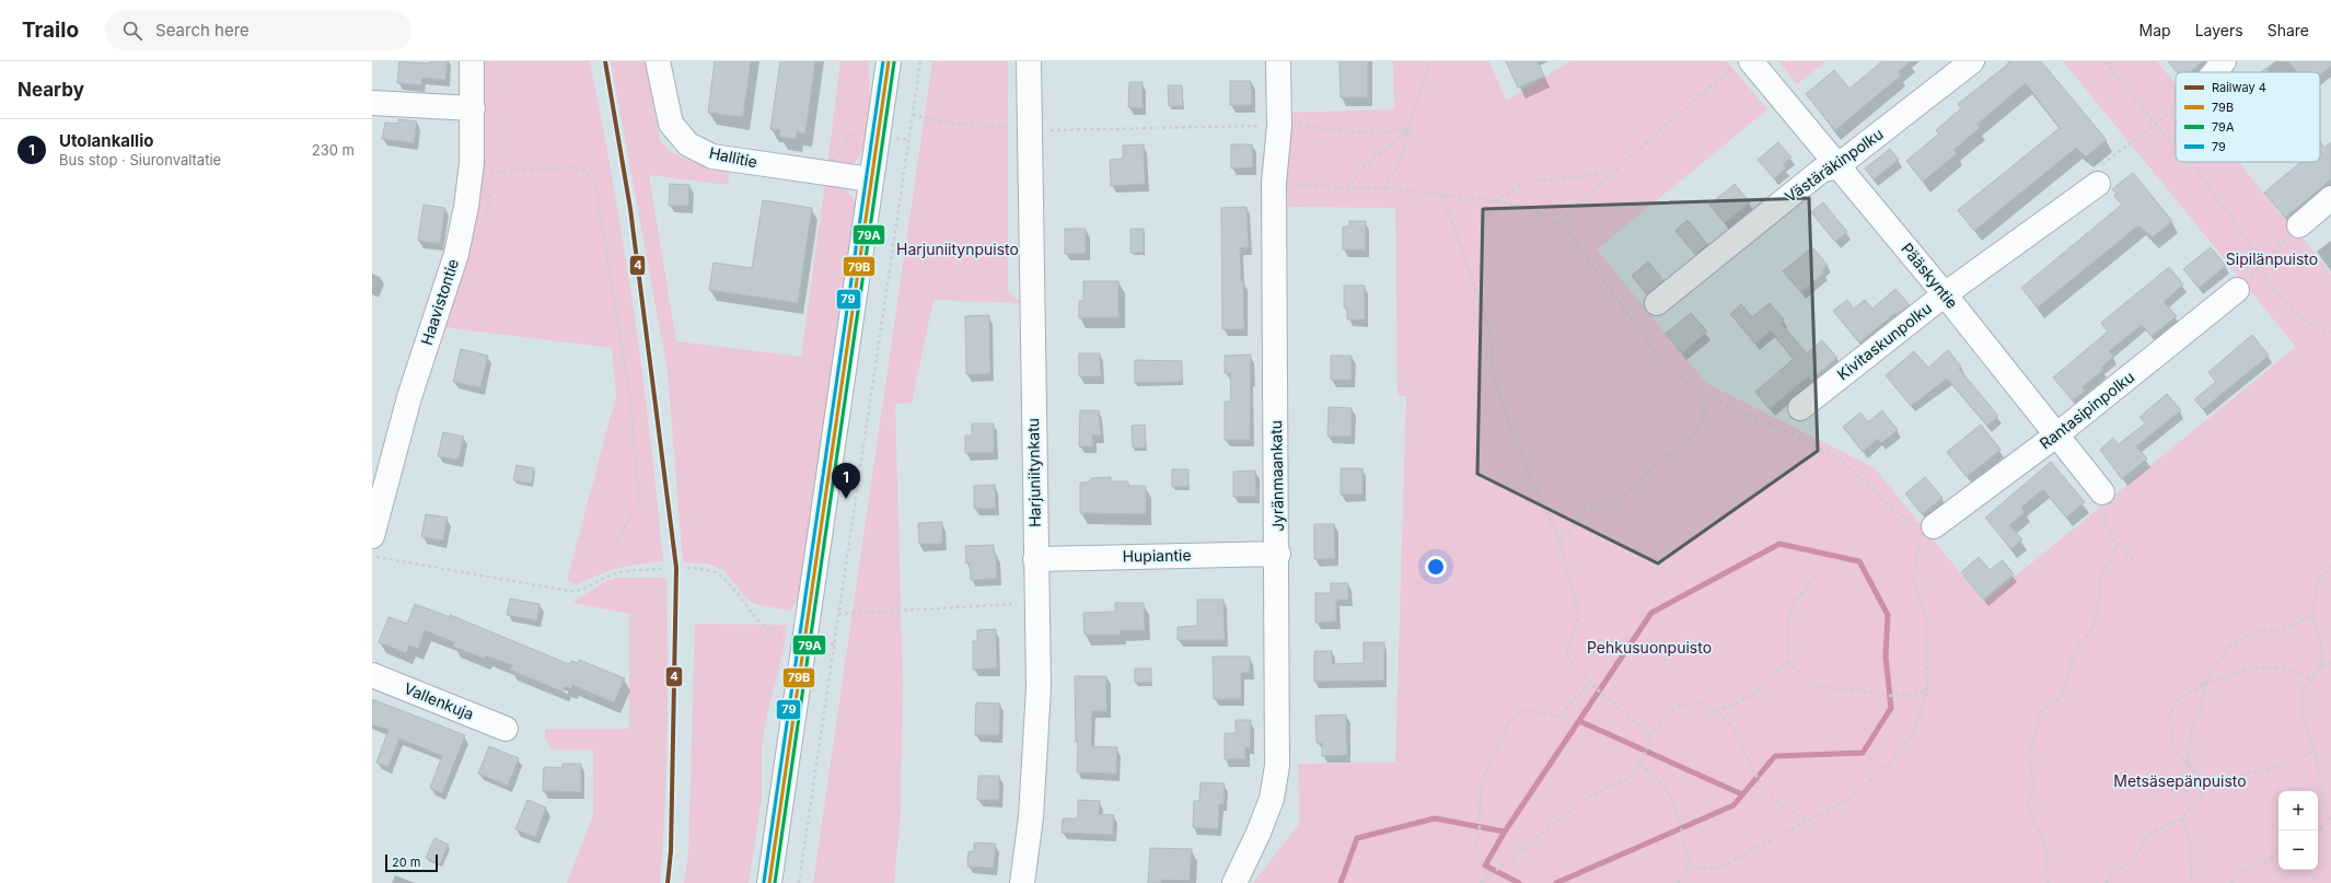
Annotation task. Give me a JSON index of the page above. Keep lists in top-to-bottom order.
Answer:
{
  "streets": {
    "street": [
      "Hallitie",
      "Västäräkinpolku",
      "Pääskyntie",
      "Haavistontie",
      "Kivitaskunpolku",
      "Rantasipinpolku",
      "Harjuniitynkatu",
      "Jyränmaankatu",
      "Hupiantie",
      "Vallenkuja"
    ]
  },
  "crossings": [
    ["Västäräkinpolku", "Pääskyntie"],
    ["Pääskyntie", "Kivitaskunpolku"],
    ["Pääskyntie", "Rantasipinpolku"],
    ["Harjuniitynkatu", "Hupiantie"],
    ["Jyränmaankatu", "Hupiantie"]
  ],
  "parks": [
    "Harjuniitynpuisto",
    "Sipilänpuisto",
    "Pehkusuonpuisto",
    "Metsäsepänpuisto"
  ],
  "lines": [
    "rail line 4",
    "transit line 79B",
    "transit line 79",
    "transit line 79A"
  ],
  "legend": [
    "Railway 4",
    "79B",
    "79A",
    "79"
  ],
  "scale_bar": "20 m",
  "page": {
    "header": "Trailo",
    "search": "Search here",
    "nav": ["Map", "Layers", "Share"],
    "heading": "Nearby",
    "list": [
      {
        "mark": "1",
        "name": "Utolankallio",
        "note": "Bus stop · Siuronvaltatie",
        "value": "230 m"
      }
    ],
    "pins": "1",
    "map_buttons": ["+", "−"],
    "scale": "20 m"
  }
}
